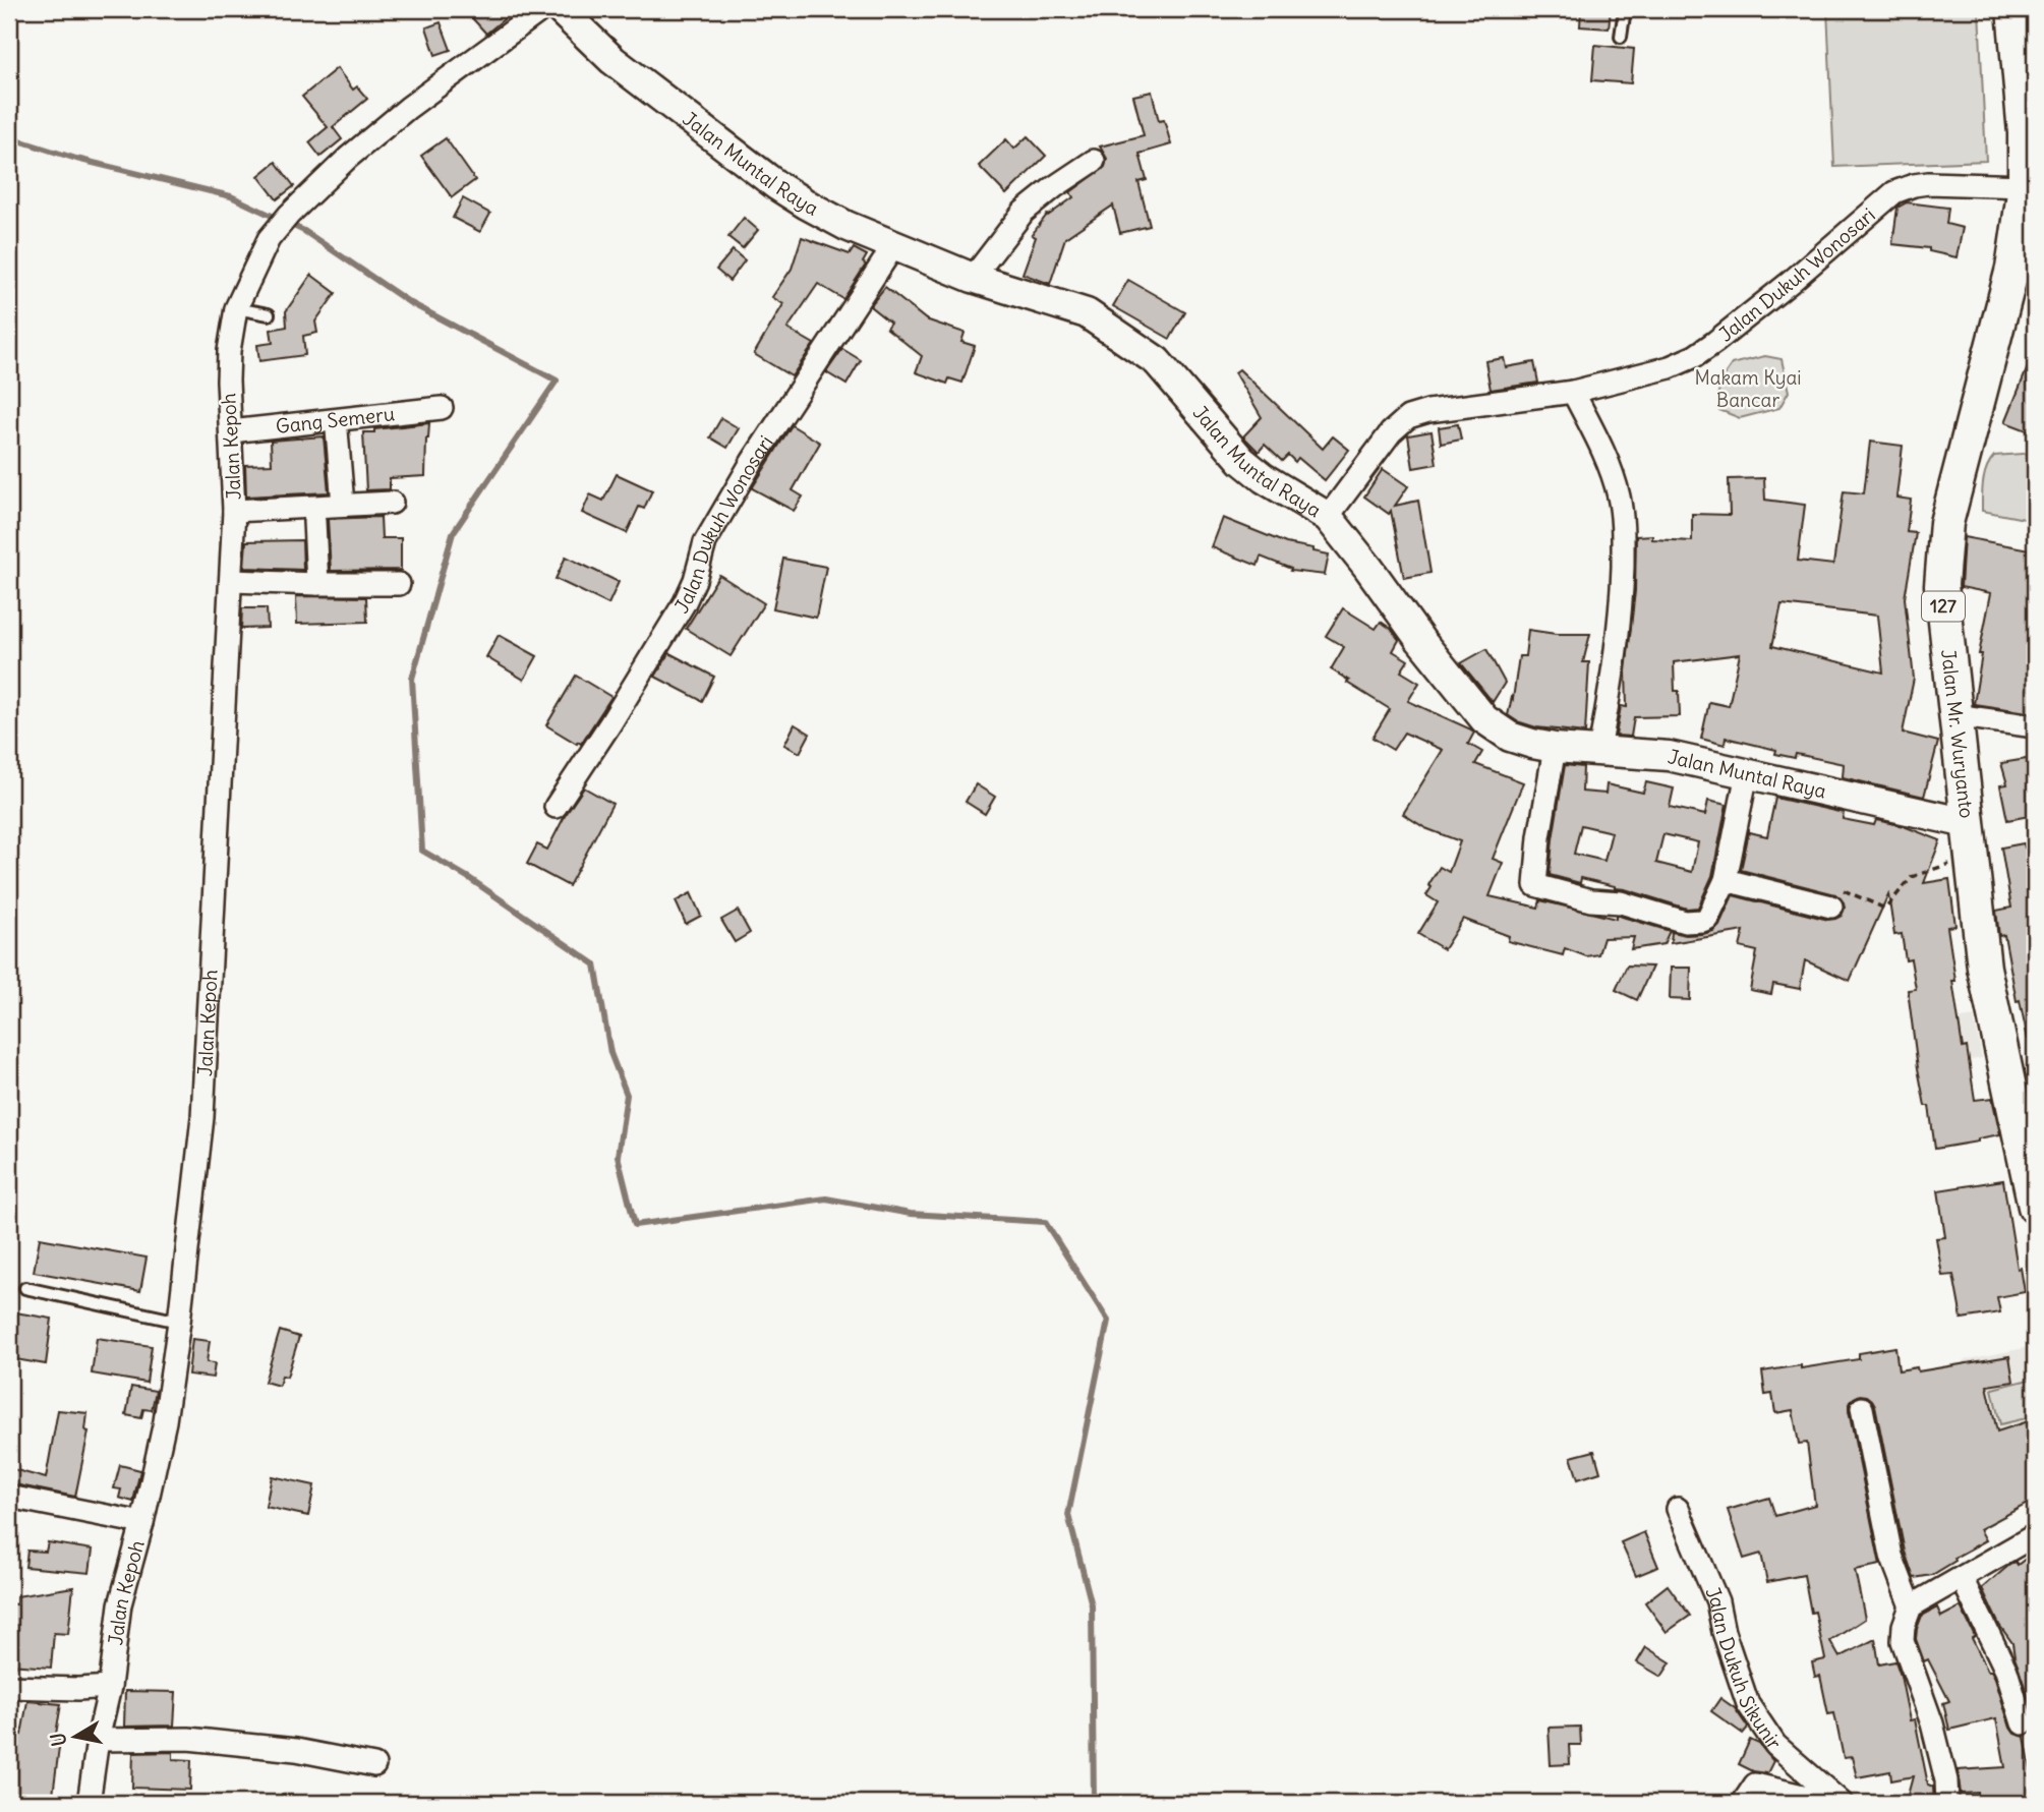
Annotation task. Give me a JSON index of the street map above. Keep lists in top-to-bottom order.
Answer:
{
  "streets": {
    "main road": ["Jalan Muntal Raya", "127", "Jalan Mr. Wuryanto"],
    "street": [
      "Jalan Dukuh Wonosari",
      "Gang Semeru",
      "Jalan Kepoh",
      "Jalan Dukuh Sikunir"
    ]
  },
  "crossings": [
    ["Jalan Muntal Raya", "Jalan Dukuh Wonosari"],
    ["Jalan Muntal Raya", "Jalan Mr. Wuryanto"],
    ["Jalan Dukuh Wonosari", "Jalan Mr. Wuryanto"],
    ["Gang Semeru", "Jalan Kepoh"]
  ],
  "parks": ["Makam Kyai Bancar"],
  "north": "left"
}
